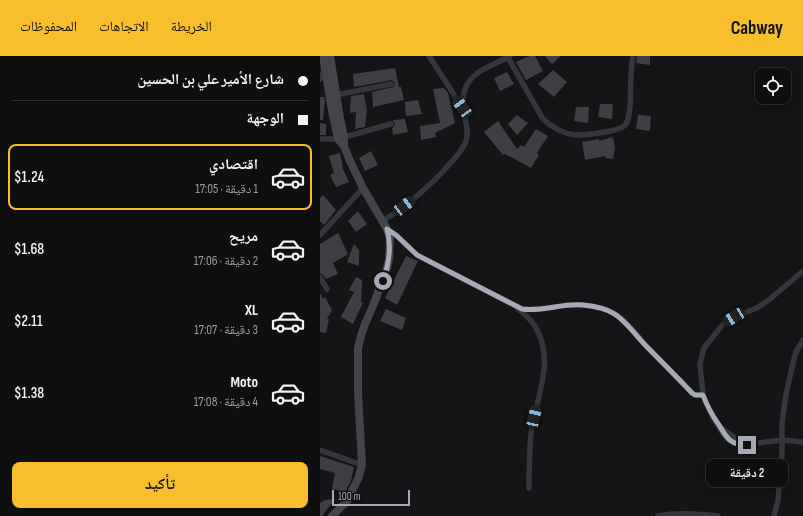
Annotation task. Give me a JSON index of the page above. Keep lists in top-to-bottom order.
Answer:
{
  "scale_bar": "100 m",
  "page": {
    "header": "Cabway",
    "nav": ["الخريطة", "الاتجاهات", "المحفوظات"],
    "banner": ["شارع الأمير علي بن الحسين", "الوجهة"],
    "list": [
      {
        "name": "اقتصادي",
        "note": "1 دقيقة · 17:05",
        "value": "$1.24"
      },
      {
        "name": "مريح",
        "note": "2 دقيقة · 17:06",
        "value": "$1.68"
      },
      {
        "name": "XL",
        "note": "3 دقيقة · 17:07",
        "value": "$2.11"
      },
      {
        "name": "Moto",
        "note": "4 دقيقة · 17:08",
        "value": "$1.38"
      }
    ],
    "buttons": "تأكيد",
    "bubble": "2 دقيقة",
    "scale": "100 m"
  }
}
